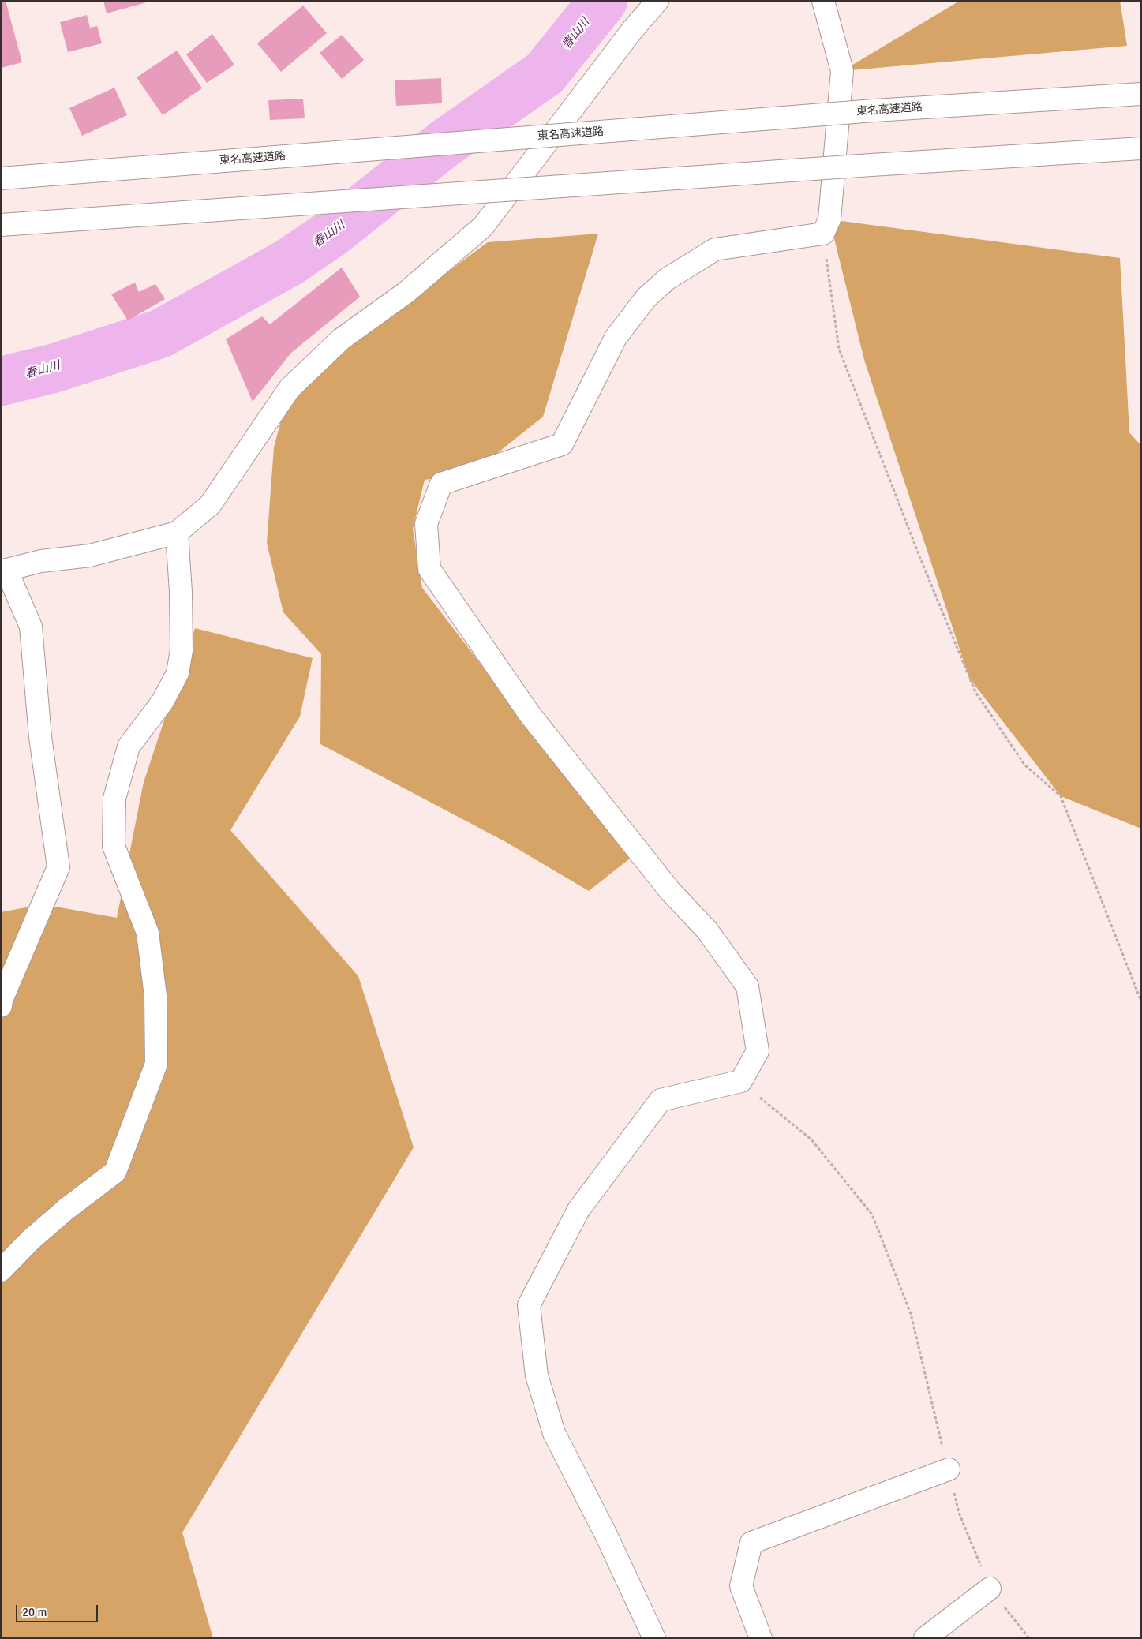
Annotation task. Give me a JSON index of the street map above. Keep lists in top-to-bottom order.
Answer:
{
  "streets": {
    "main road": ["東名高速道路"]
  },
  "water": ["春山川"],
  "scale_bar": "20 m"
}
